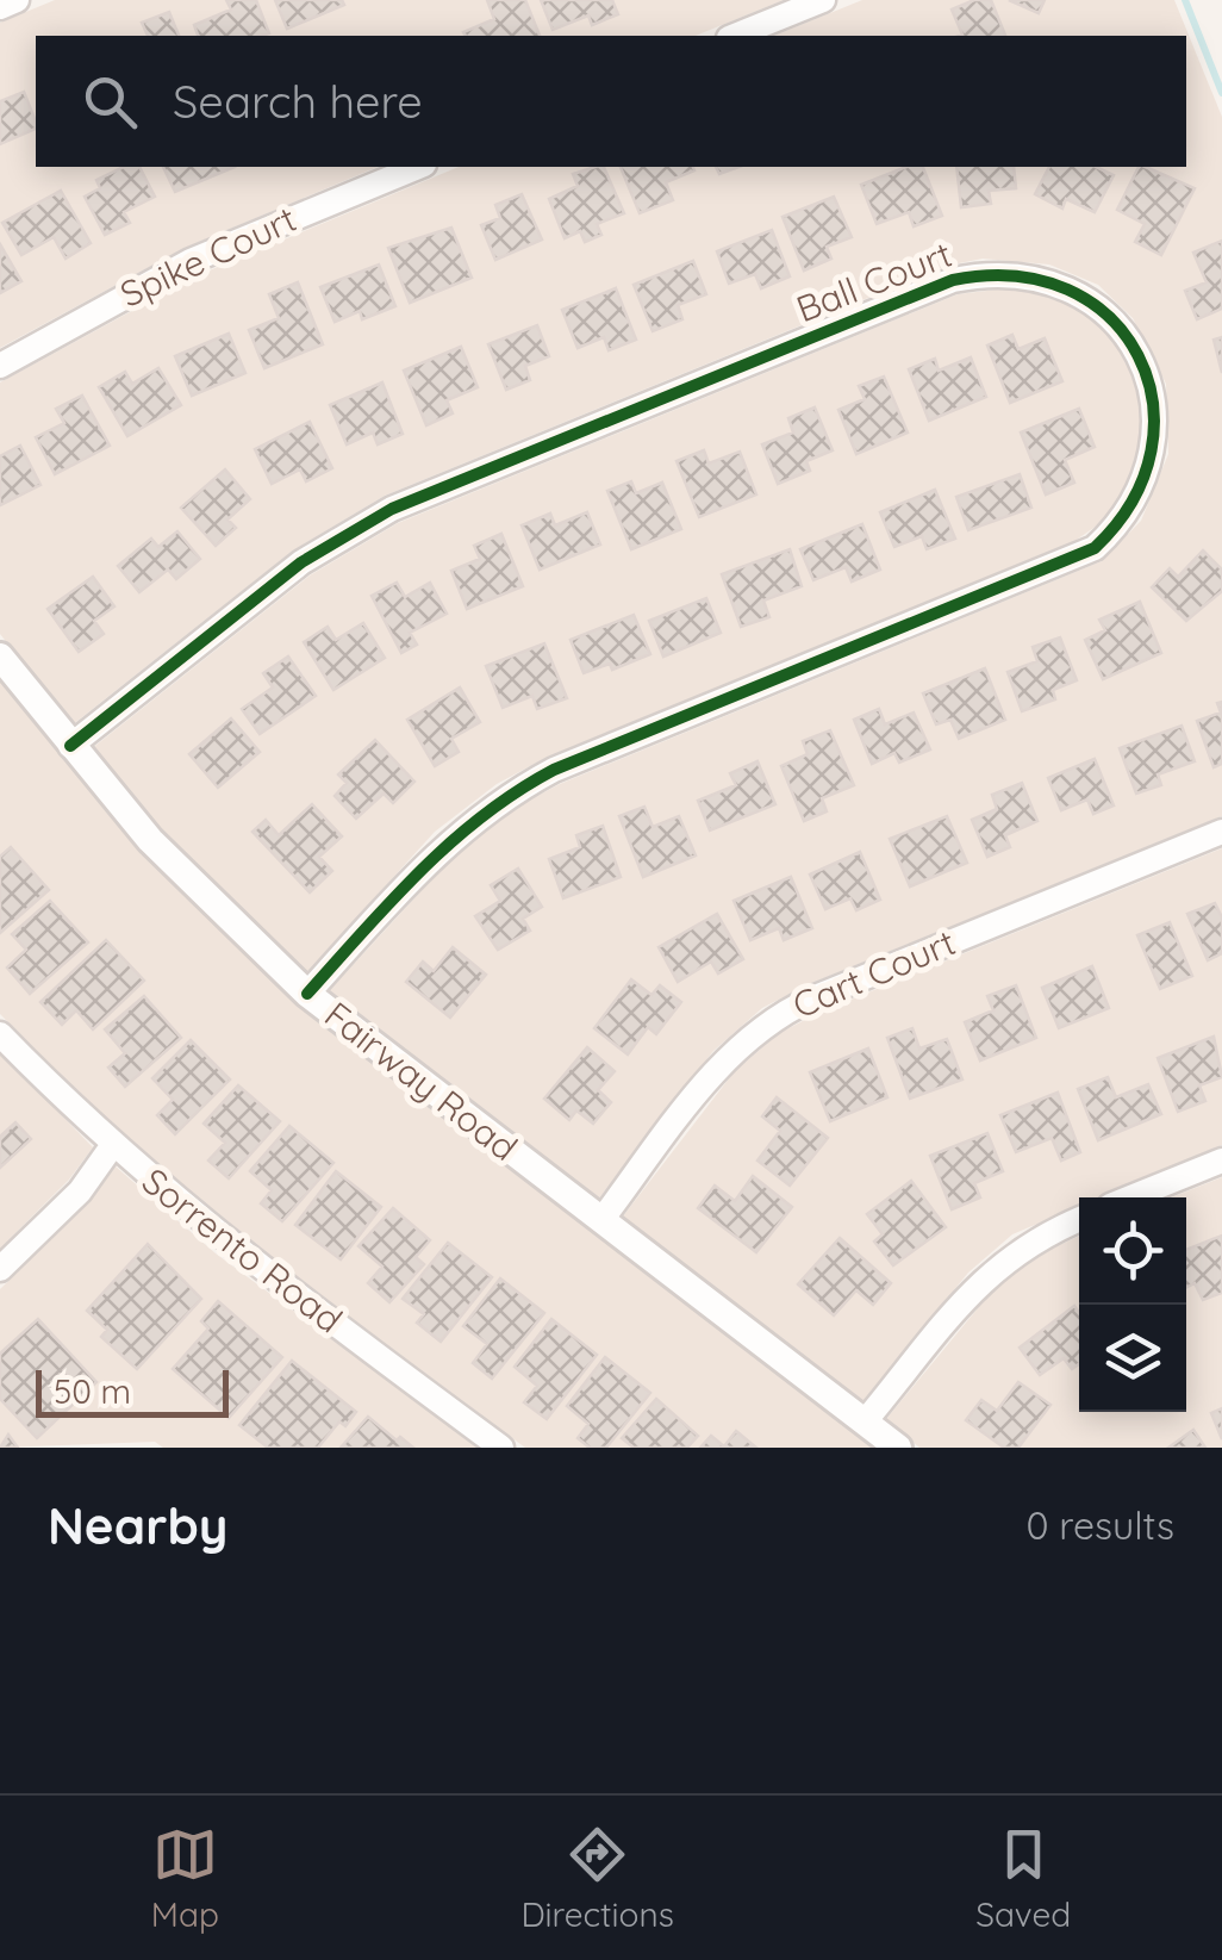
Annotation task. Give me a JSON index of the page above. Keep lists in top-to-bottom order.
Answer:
{
  "streets": {
    "street": [
      "Spike Court",
      "Ball Court",
      "Cart Court",
      "Fairway Road",
      "Sorrento Road"
    ]
  },
  "crossings": [
    ["Ball Court", "Fairway Road"],
    ["Cart Court", "Fairway Road"]
  ],
  "scale_bar": "50 m",
  "page": {
    "search": "Search here",
    "scale": "50 m",
    "heading": ["Nearby", "0 results"],
    "nav": ["Map", "Directions", "Saved"]
  }
}
